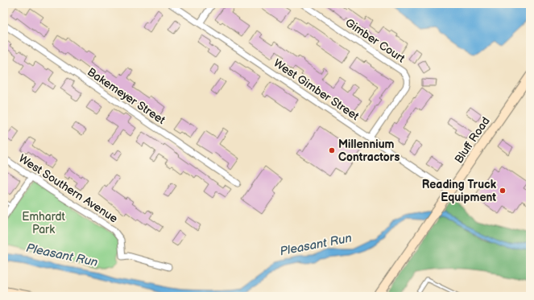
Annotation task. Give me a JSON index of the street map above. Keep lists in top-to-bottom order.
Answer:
{
  "streets": {
    "main road": ["Bluff Road"],
    "street": [
      "Gimber Court",
      "West Gimber Street",
      "Bakemeyer Street",
      "West Southern Avenue"
    ]
  },
  "crossings": [
    ["Gimber Court", "West Gimber Street"],
    ["West Gimber Street", "Bluff Road"]
  ],
  "water": ["Pleasant Run"],
  "parks": ["Emhardt Park"],
  "places": ["Millennium Contractors", "Reading Truck Equipment"]
}
